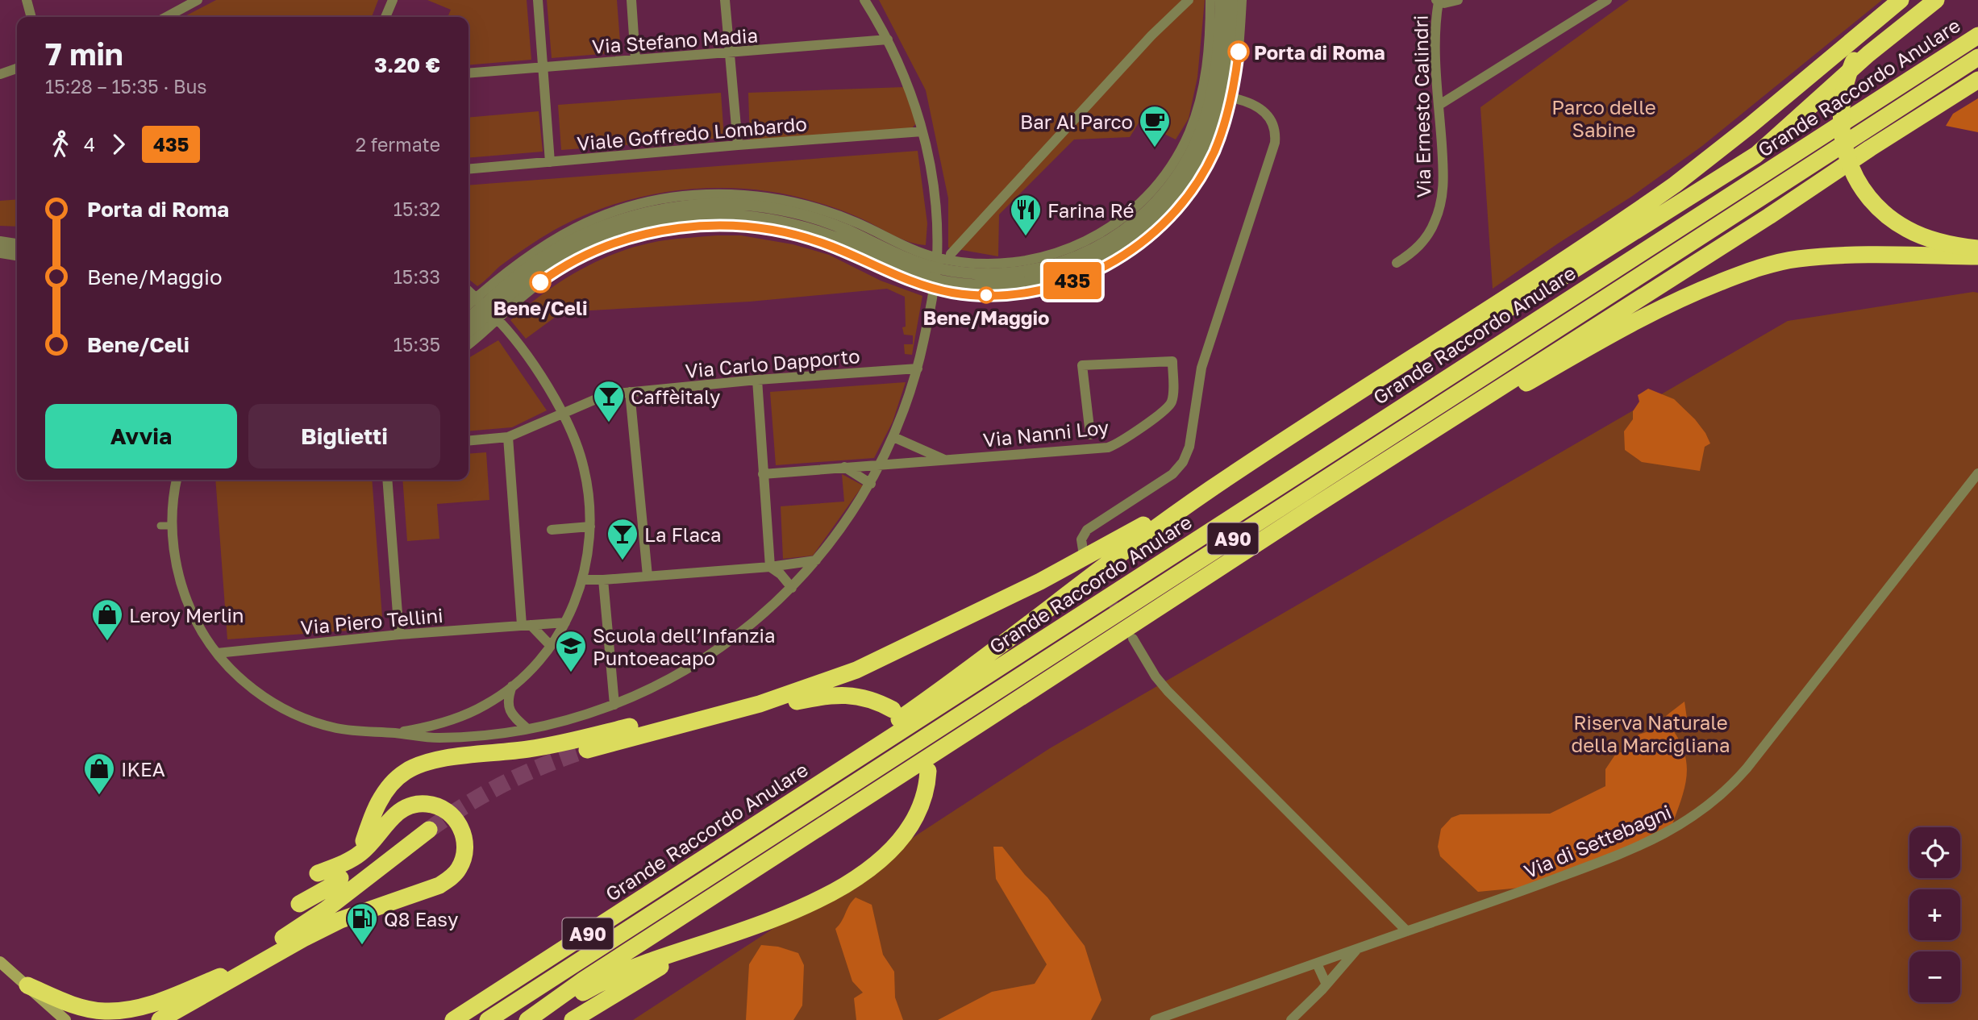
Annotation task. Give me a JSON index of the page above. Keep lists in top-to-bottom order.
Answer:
{
  "streets": {
    "highway": ["Grande Raccordo Anulare", "A90"],
    "street": [
      "Via Stefano Madia",
      "Via Ernesto Calindri",
      "Viale Goffredo Lombardo",
      "Via Carlo Dapporto",
      "Via Nanni Loy",
      "Via Piero Tellini",
      "Via di Settebagni"
    ]
  },
  "parks": ["Parco delle Sabine", "Riserva Naturale della Marcigliana"],
  "places": {
    "other": ["Porta di Roma", "Bene/Celi", "Bene/Maggio"],
    "cafe": ["Bar Al Parco"],
    "restaurant": ["Farina Ré"],
    "bar": ["Caffèitaly", "La Flaca"],
    "shop": ["Leroy Merlin", "IKEA"],
    "school or university": ["Scuola dell’Infanzia Puntoeacapo"],
    "fuel station": ["Q8 Easy"]
  },
  "lines": ["bus line 435"],
  "page": {
    "on_map": "435",
    "heading": ["7 min", "15:28 – 15:35 · Bus", "3.20 €"],
    "legs": ["4", "435", "2 fermate"],
    "list": [
      {
        "name": "Porta di Roma",
        "value": "15:32"
      },
      {
        "name": "Bene/Maggio",
        "value": "15:33"
      },
      {
        "name": "Bene/Celi",
        "value": "15:35"
      }
    ],
    "buttons": ["Avvia", "Biglietti"],
    "map_buttons": ["+", "−"]
  }
}
